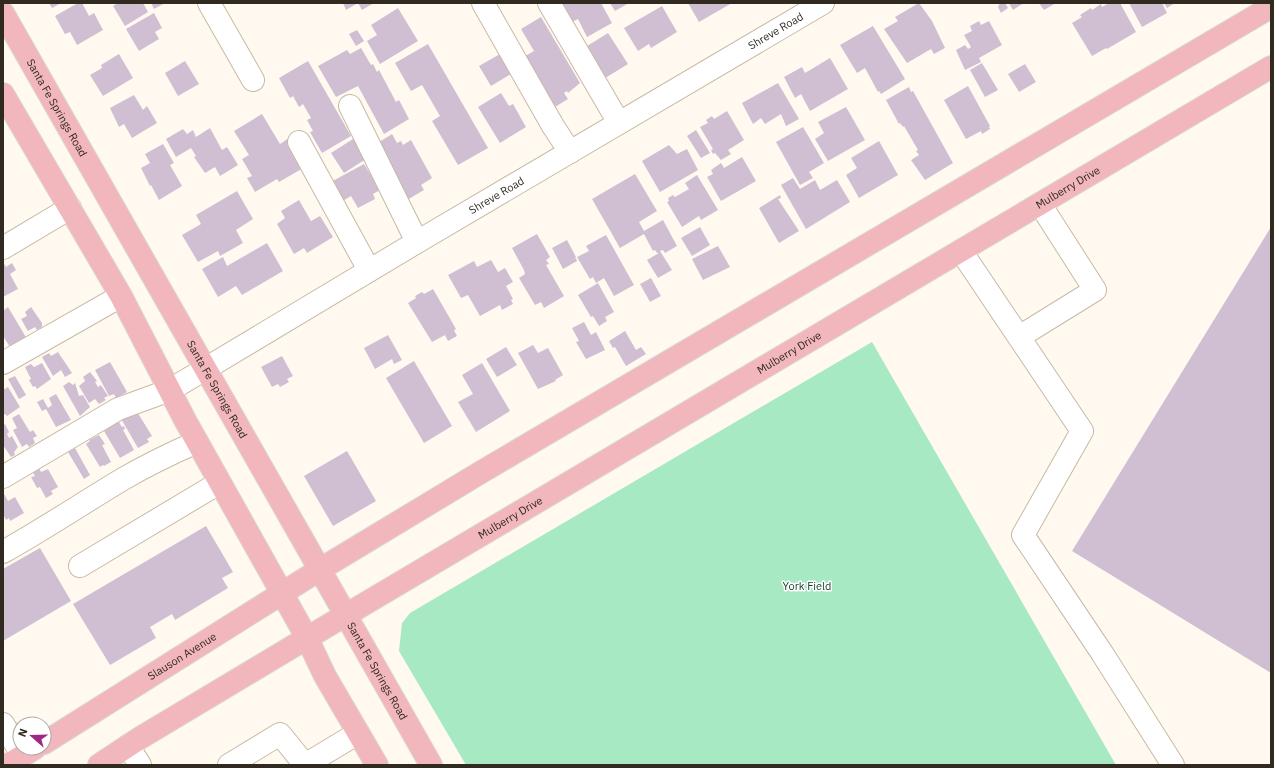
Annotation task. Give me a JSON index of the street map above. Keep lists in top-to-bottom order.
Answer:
{
  "streets": {
    "main road": ["Santa Fe Springs Road", "Mulberry Drive", "Slauson Avenue"],
    "street": ["Shreve Road"]
  },
  "crossings": [
    ["Shreve Road", "Santa Fe Springs Road"],
    ["Santa Fe Springs Road", "Mulberry Drive"],
    ["Santa Fe Springs Road", "Slauson Avenue"]
  ],
  "parks": ["York Field"],
  "north": "left"
}
